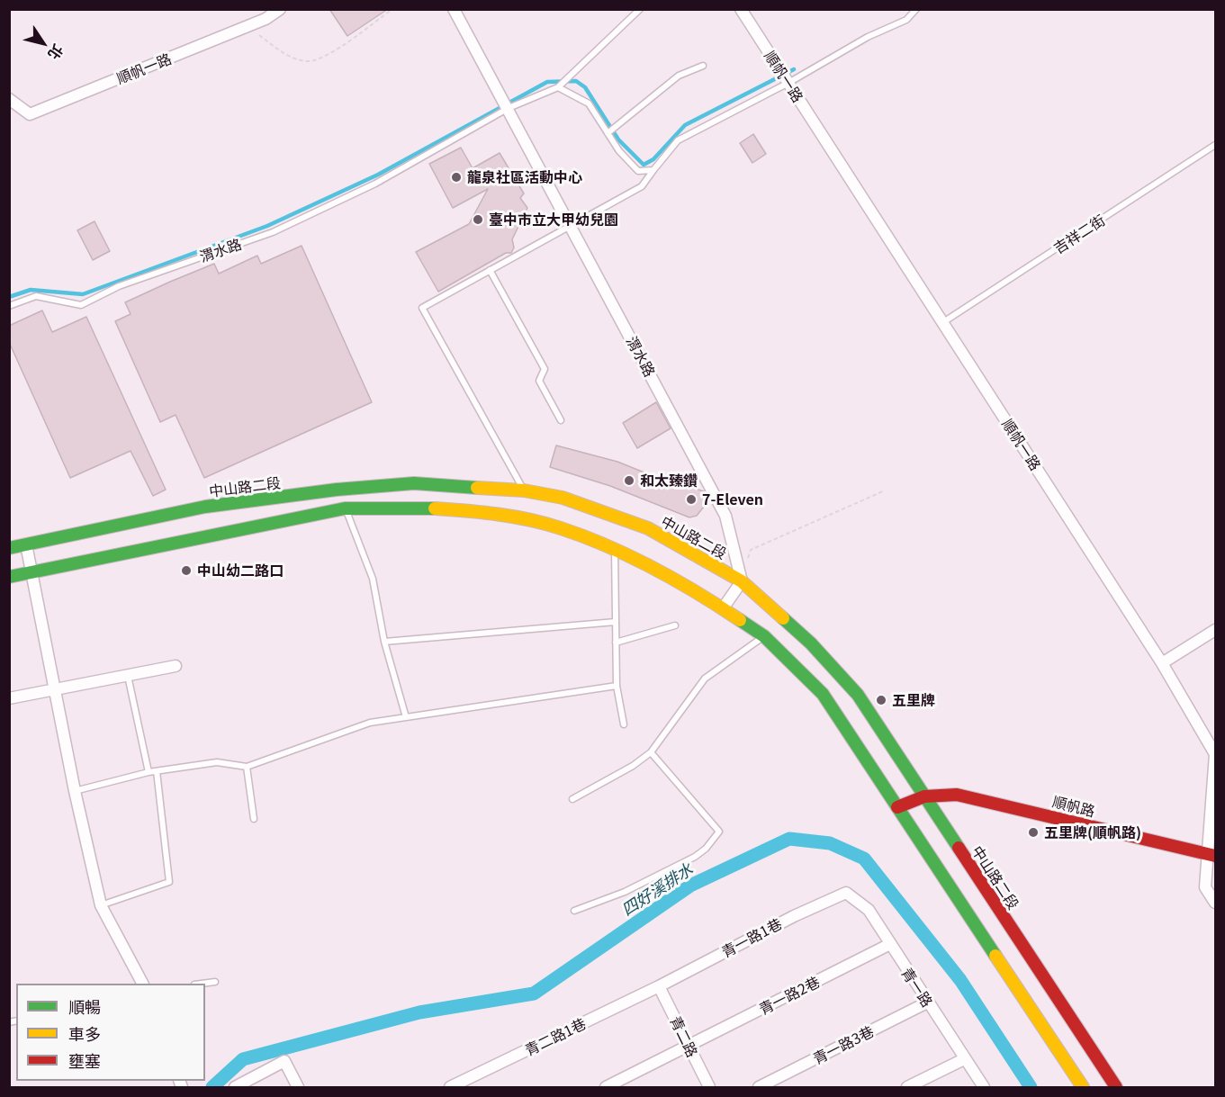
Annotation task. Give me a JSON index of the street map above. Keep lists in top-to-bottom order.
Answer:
{
  "streets": {
    "main road": ["中山路二段", "順帆路"],
    "street": [
      "順帆一路",
      "渭水路",
      "青一路1巷",
      "青一路",
      "青一路2巷",
      "青二路1巷",
      "青二路",
      "青一路3巷"
    ],
    "lane": ["吉祥二街"]
  },
  "crossings": [
    ["順帆一路", "吉祥二街"],
    ["順帆一路", "順帆路"],
    ["渭水路", "中山路二段"],
    ["中山路二段", "順帆路"],
    ["青一路1巷", "青一路"],
    ["青一路1巷", "青二路1巷"],
    ["青一路1巷", "青二路"],
    ["青一路", "青一路2巷"],
    ["青一路", "青一路3巷"],
    ["青一路2巷", "青二路"],
    ["青二路1巷", "青二路"]
  ],
  "water": ["四好溪排水"],
  "places": [
    "龍泉社區活動中心",
    "臺中市立大甲幼兒園",
    "和太臻鑽",
    "7-Eleven",
    "中山幼二路口",
    "五里牌",
    "五里牌(順帆路)"
  ],
  "legend": ["順暢", "車多", "壅塞"],
  "north": "bottom right"
}
